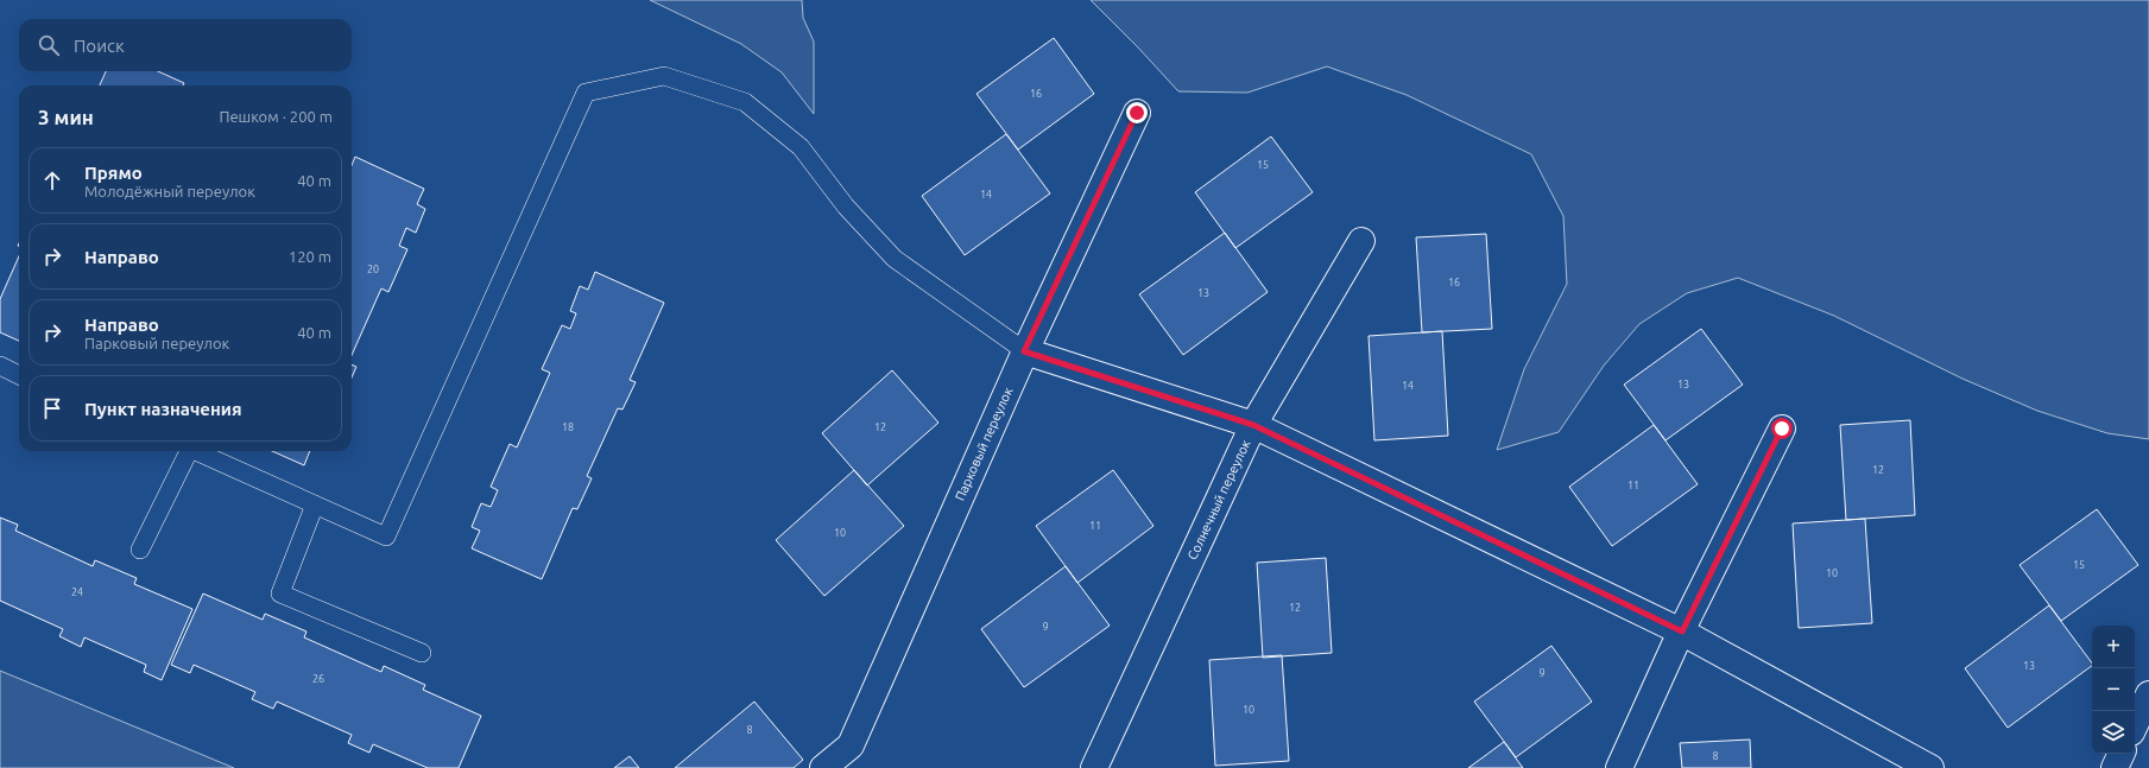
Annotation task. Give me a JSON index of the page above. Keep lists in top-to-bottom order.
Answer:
{
  "streets": {
    "street": ["Парковый переулок", "Солнечный переулок"]
  },
  "house_numbers": [
    "16",
    "15",
    "14",
    "20",
    "16",
    "13",
    "13",
    "14",
    "18",
    "12",
    "12",
    "11",
    "11",
    "10",
    "15",
    "10",
    "24",
    "12",
    "9",
    "13",
    "9",
    "26",
    "10",
    "8",
    "8"
  ],
  "page": {
    "search": "Поиск",
    "heading": ["3 мин", "Пешком · 200 m"],
    "list": [
      ["Прямо", "Молодёжный переулок", "40 m"],
      ["Направо", "120 m"],
      ["Направо", "Парковый переулок", "40 m"],
      "Пункт назначения"
    ],
    "map_buttons": ["+", "−"]
  }
}
